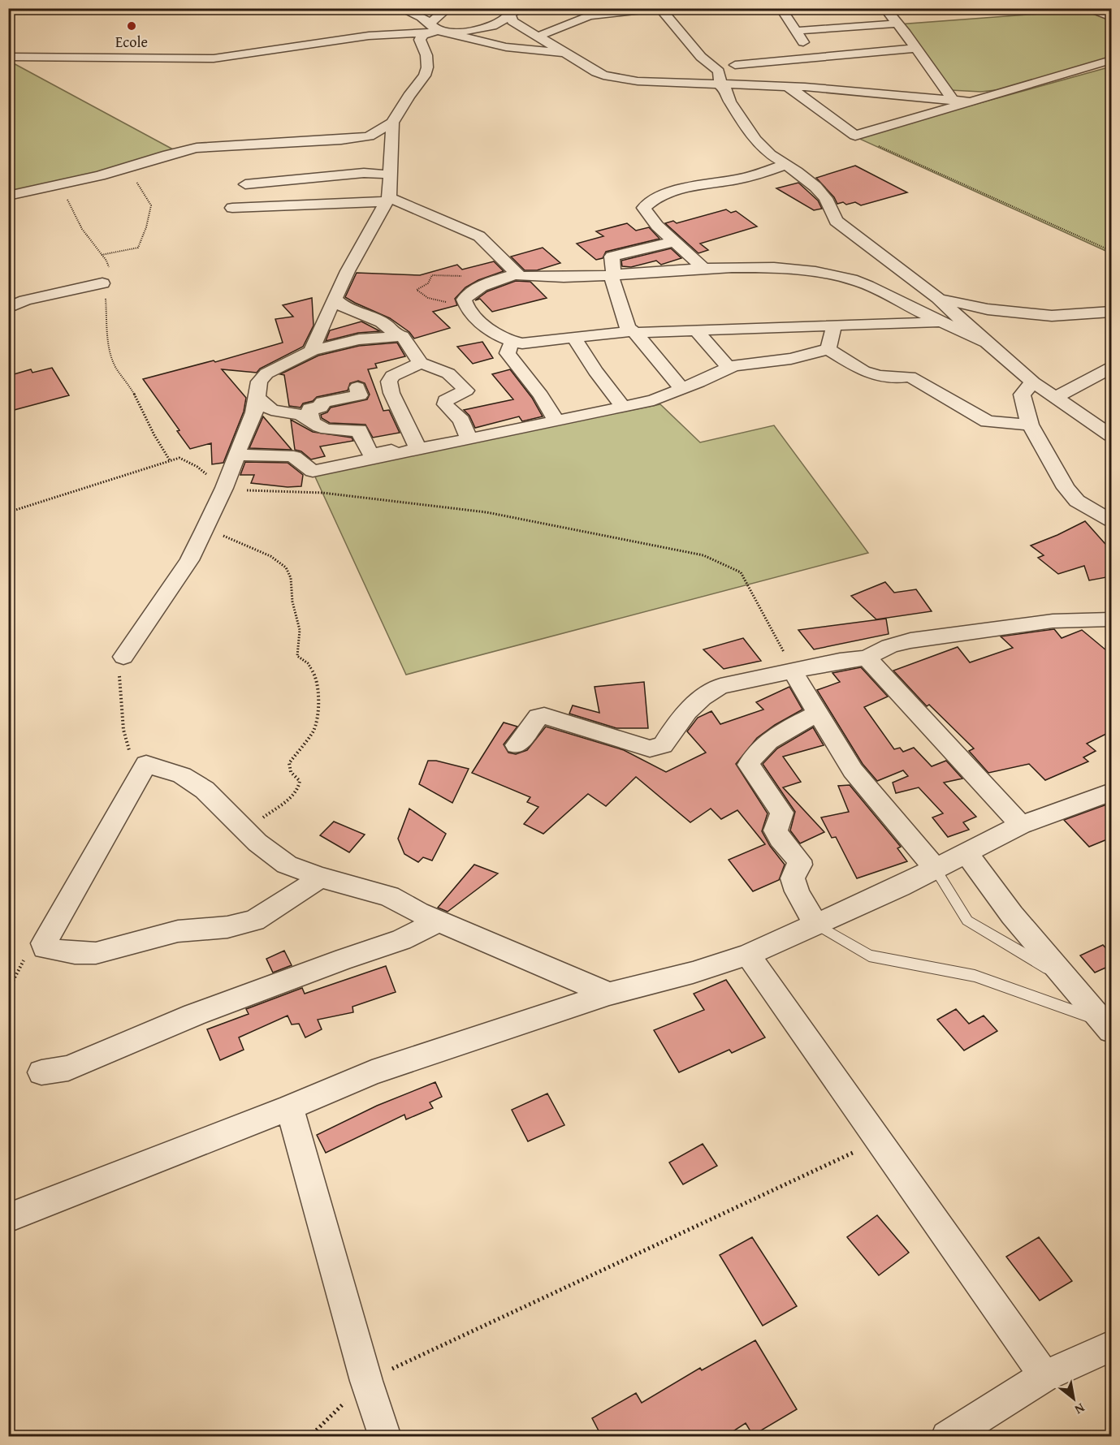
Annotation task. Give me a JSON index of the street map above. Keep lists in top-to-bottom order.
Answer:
{
  "places": ["Ecole"],
  "north": "bottom right"
}
